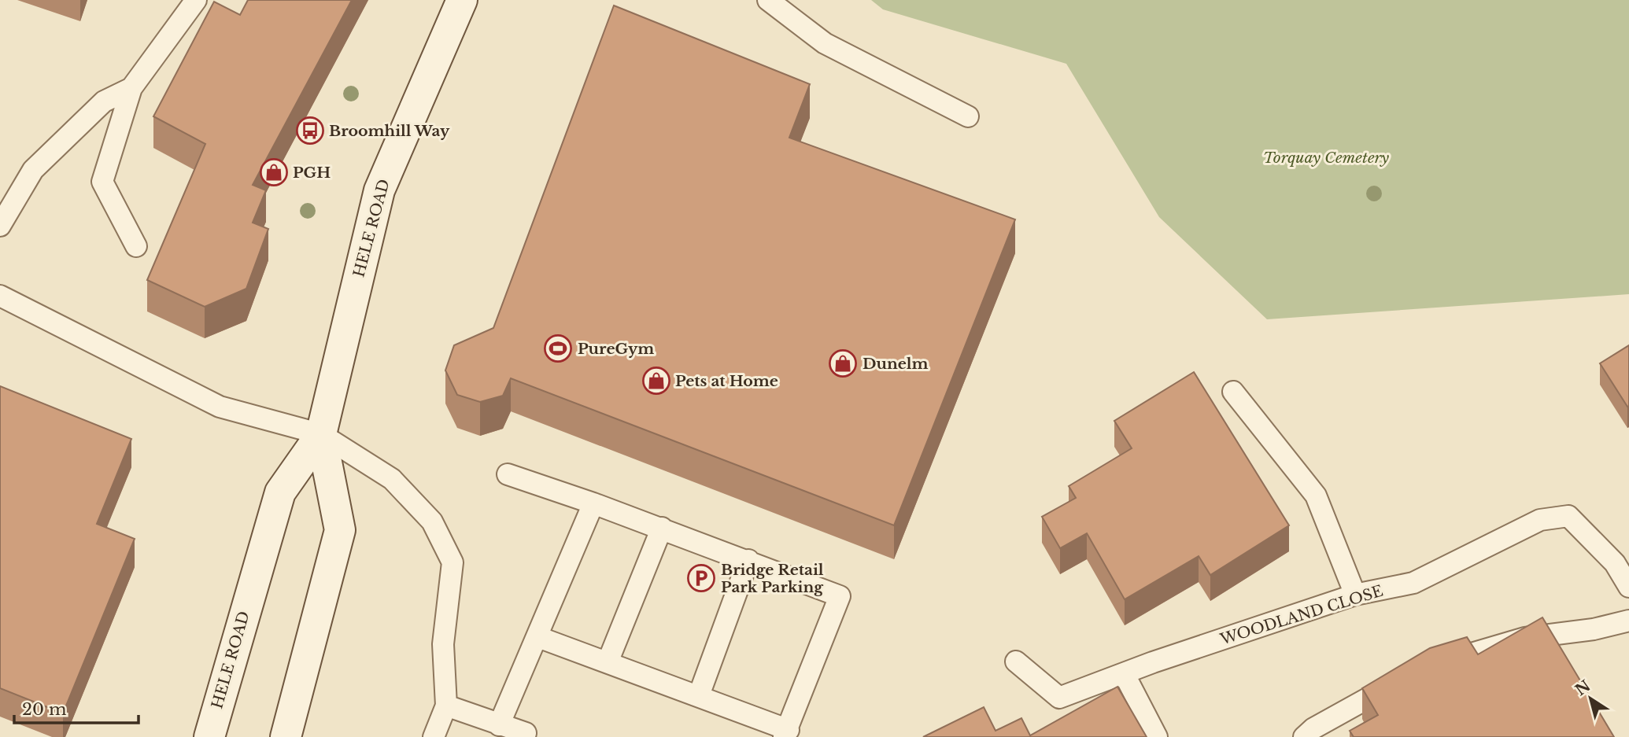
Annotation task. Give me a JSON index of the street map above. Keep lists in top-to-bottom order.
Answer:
{
  "streets": {
    "main road": ["HELE ROAD"],
    "lane": ["WOODLAND CLOSE"]
  },
  "parks": ["Torquay Cemetery"],
  "places": {
    "bus stop": ["Broomhill Way"],
    "shop": ["PGH", "Dunelm", "Pets at Home"],
    "sports": ["PureGym"],
    "parking": ["Bridge Retail Park Parking"]
  },
  "scale_bar": "20 m",
  "north": "top left"
}
